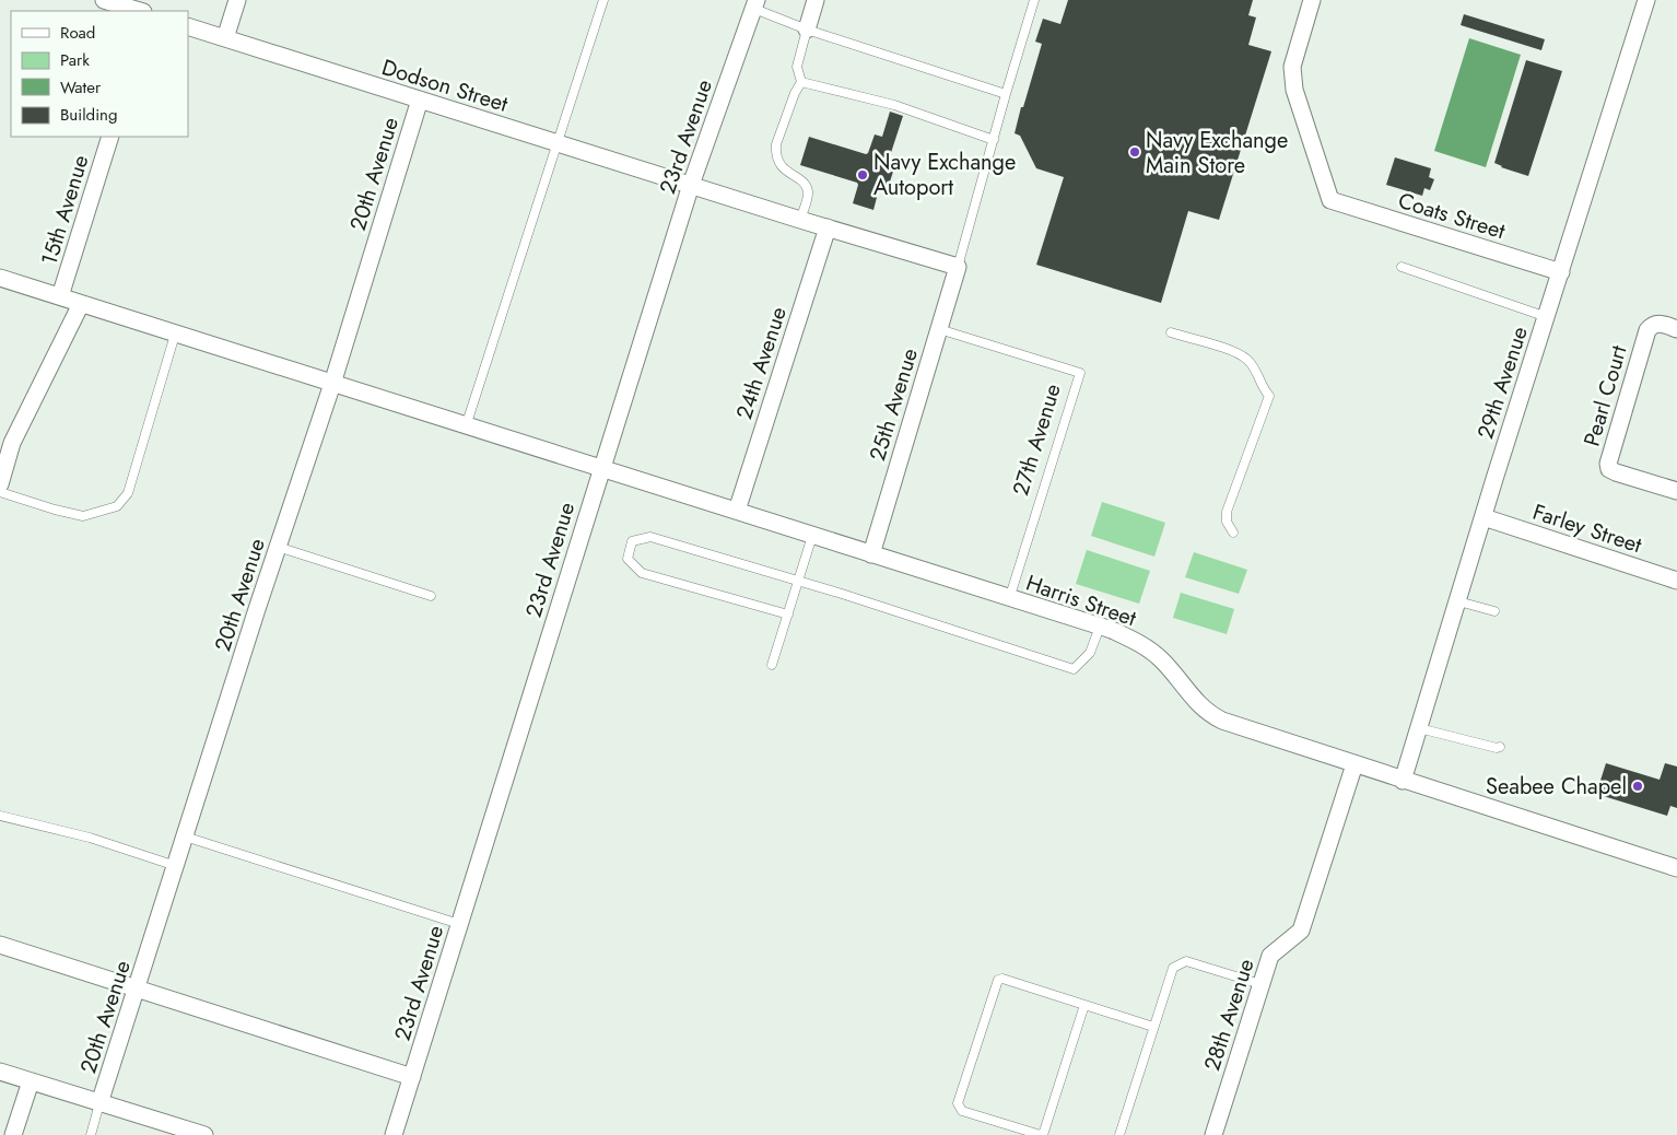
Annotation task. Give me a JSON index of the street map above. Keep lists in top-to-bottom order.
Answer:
{
  "streets": {
    "street": [
      "Dodson Street",
      "23rd Avenue",
      "20th Avenue",
      "15th Avenue",
      "Coats Street",
      "24th Avenue",
      "29th Avenue",
      "Pearl Court",
      "25th Avenue",
      "Farley Street",
      "Harris Street",
      "28th Avenue"
    ],
    "lane": ["27th Avenue"]
  },
  "crossings": [
    ["Dodson Street", "23rd Avenue"],
    ["Dodson Street", "20th Avenue"],
    ["Dodson Street", "24th Avenue"],
    ["Dodson Street", "25th Avenue"],
    ["23rd Avenue", "Harris Street"],
    ["20th Avenue", "Harris Street"],
    ["15th Avenue", "Harris Street"],
    ["Coats Street", "29th Avenue"],
    ["24th Avenue", "Harris Street"],
    ["29th Avenue", "Farley Street"],
    ["29th Avenue", "Harris Street"],
    ["25th Avenue", "27th Avenue"],
    ["25th Avenue", "Harris Street"],
    ["27th Avenue", "Harris Street"],
    ["Harris Street", "28th Avenue"]
  ],
  "places": ["Navy Exchange Main Store", "Navy Exchange Autoport", "Seabee Chapel"],
  "legend": [
    "Road",
    "Park",
    "Water",
    "Building"
  ]
}
